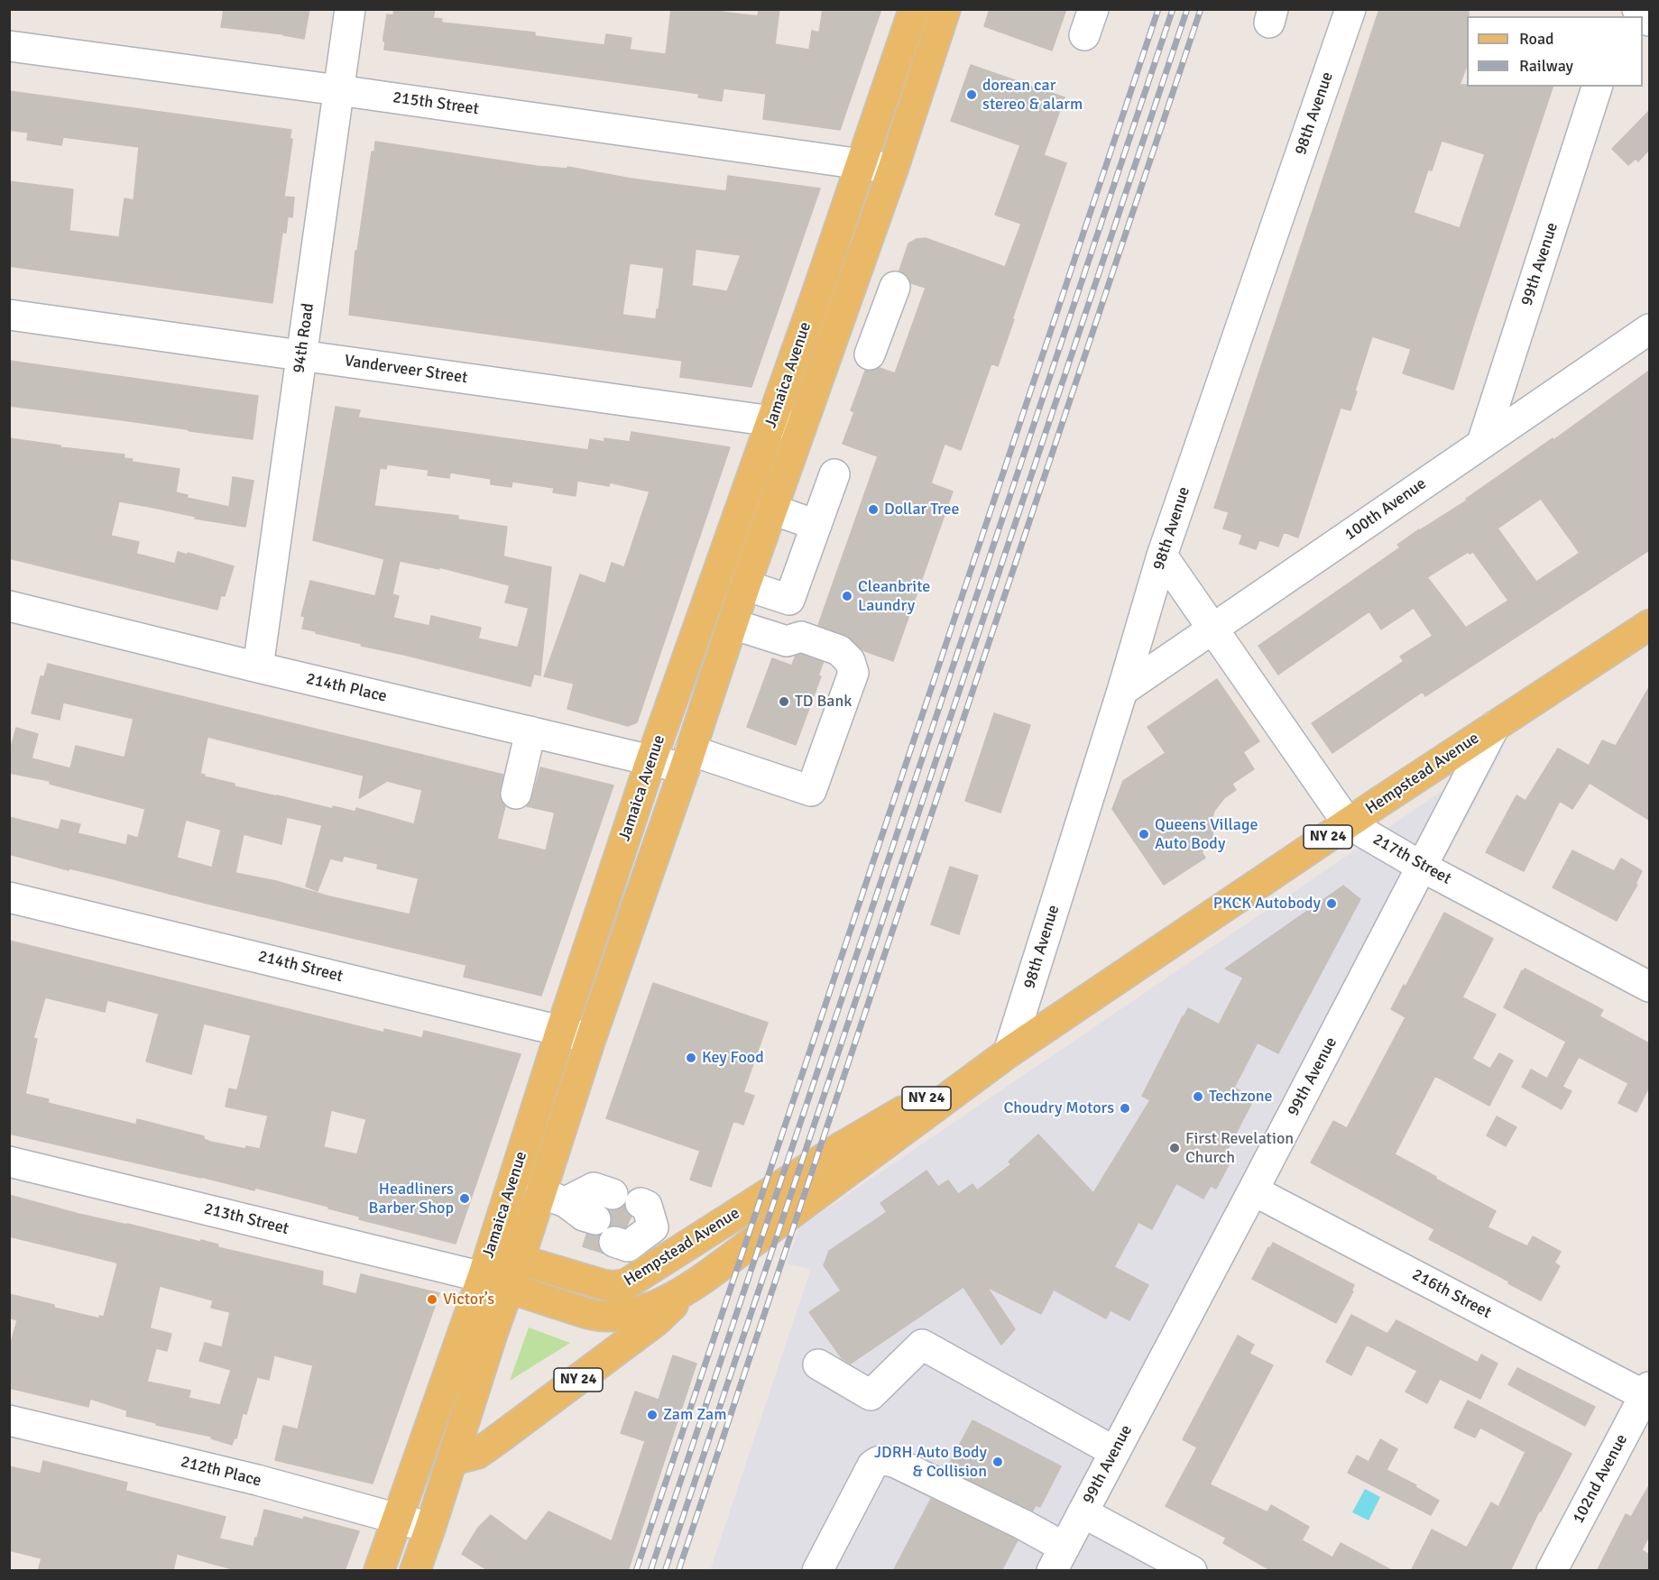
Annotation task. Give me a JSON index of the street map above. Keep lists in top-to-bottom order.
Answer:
{
  "streets": {
    "main road": ["Jamaica Avenue", "Hempstead Avenue", "NY 24"],
    "street": [
      "215th Street",
      "98th Avenue",
      "99th Avenue",
      "94th Road",
      "Vanderveer Street",
      "100th Avenue",
      "214th Place",
      "217th Street",
      "214th Street",
      "213th Street",
      "216th Street",
      "212th Place",
      "102nd Avenue"
    ]
  },
  "crossings": [
    ["215th Street", "94th Road"],
    ["215th Street", "Jamaica Avenue"],
    ["98th Avenue", "100th Avenue"],
    ["98th Avenue", "Hempstead Avenue"],
    ["98th Avenue", "217th Street"],
    ["99th Avenue", "100th Avenue"],
    ["99th Avenue", "Hempstead Avenue"],
    ["99th Avenue", "217th Street"],
    ["99th Avenue", "216th Street"],
    ["94th Road", "Vanderveer Street"],
    ["94th Road", "214th Place"],
    ["Vanderveer Street", "Jamaica Avenue"],
    ["Jamaica Avenue", "214th Place"],
    ["Jamaica Avenue", "Hempstead Avenue"],
    ["Jamaica Avenue", "NY 24"],
    ["Jamaica Avenue", "214th Street"],
    ["Jamaica Avenue", "213th Street"],
    ["Jamaica Avenue", "212th Place"],
    ["100th Avenue", "217th Street"],
    ["Hempstead Avenue", "NY 24"],
    ["Hempstead Avenue", "217th Street"],
    ["Hempstead Avenue", "213th Street"],
    ["216th Street", "102nd Avenue"]
  ],
  "places": [
    "dorean car stereo & alarm",
    "Dollar Tree",
    "Cleanbrite Laundry",
    "TD Bank",
    "Queens Village Auto Body",
    "PKCK Autobody",
    "Key Food",
    "Techzone",
    "Choudry Motors",
    "First Revelation Church",
    "Headliners Barber Shop",
    "Victor’s",
    "Zam Zam",
    "JDRH Auto Body & Collision"
  ],
  "legend": ["Road", "Railway"]
}
